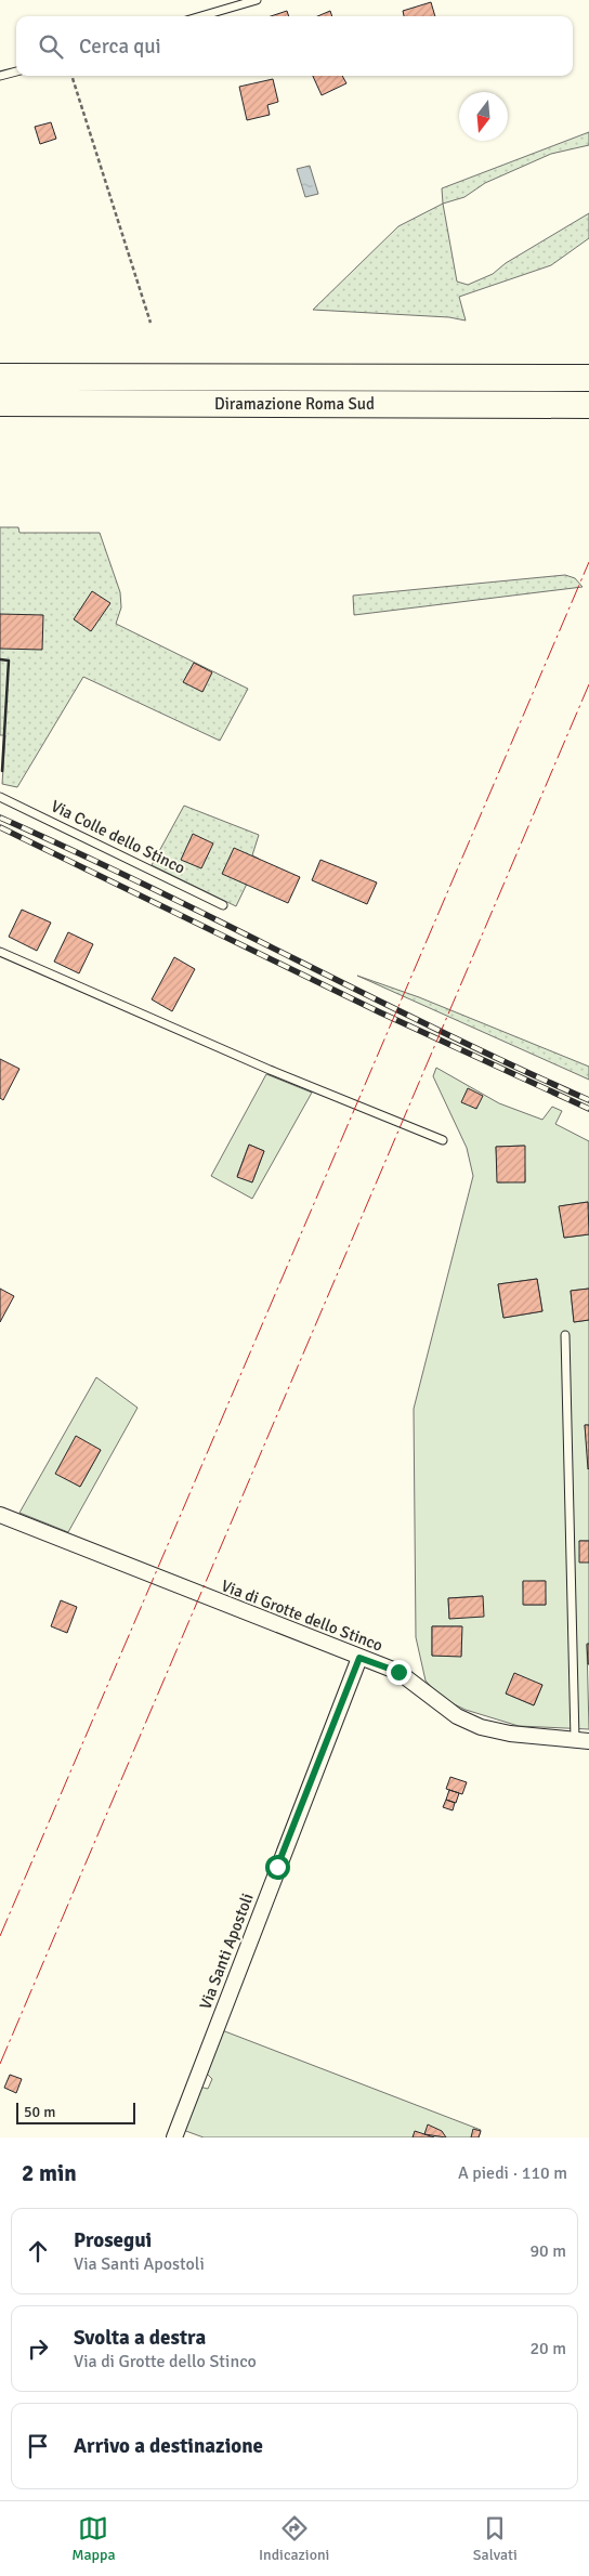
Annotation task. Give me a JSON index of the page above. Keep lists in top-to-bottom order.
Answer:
{
  "streets": {
    "highway": ["Diramazione Roma Sud"],
    "street": ["Via di Grotte dello Stinco", "Via Santi Apostoli"],
    "lane": ["Via Colle dello Stinco"]
  },
  "crossings": [
    ["Via di Grotte dello Stinco", "Via Santi Apostoli"]
  ],
  "scale_bar": "50 m",
  "north": "bottom",
  "page": {
    "search": "Cerca qui",
    "scale": "50 m",
    "heading": ["2 min", "A piedi · 110 m"],
    "list": [
      ["Prosegui", "Via Santi Apostoli", "90 m"],
      ["Svolta a destra", "Via di Grotte dello Stinco", "20 m"],
      "Arrivo a destinazione"
    ],
    "nav": ["Mappa", "Indicazioni", "Salvati"]
  }
}
